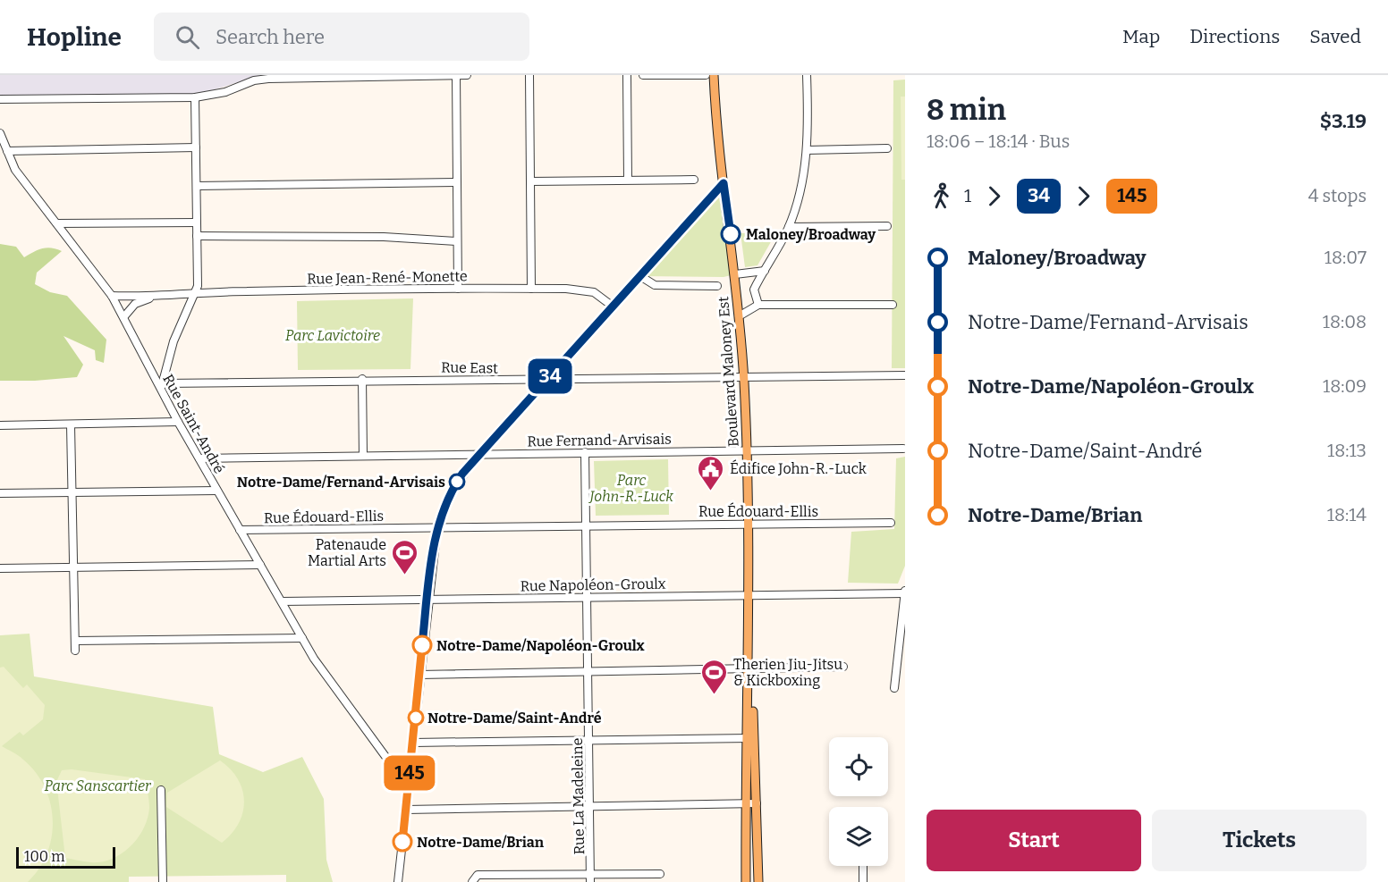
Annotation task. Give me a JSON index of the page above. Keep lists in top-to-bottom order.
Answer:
{
  "streets": {
    "main road": ["Boulevard Maloney Est"],
    "street": [
      "Rue Jean-René-Monette",
      "Rue East",
      "Rue Saint-André",
      "Rue Fernand-Arvisais",
      "Rue Édouard-Ellis",
      "Rue Napoléon-Groulx",
      "Rue La Madeleine"
    ]
  },
  "crossings": [
    ["Rue Jean-René-Monette", "Rue Saint-André"],
    ["Rue East", "Boulevard Maloney Est"],
    ["Rue East", "Rue Saint-André"],
    ["Boulevard Maloney Est", "Rue Fernand-Arvisais"],
    ["Boulevard Maloney Est", "Rue Édouard-Ellis"],
    ["Boulevard Maloney Est", "Rue Napoléon-Groulx"],
    ["Rue Saint-André", "Rue Fernand-Arvisais"],
    ["Rue Saint-André", "Rue Édouard-Ellis"],
    ["Rue Saint-André", "Rue Napoléon-Groulx"],
    ["Rue Fernand-Arvisais", "Rue La Madeleine"],
    ["Rue Édouard-Ellis", "Rue La Madeleine"],
    ["Rue Napoléon-Groulx", "Rue La Madeleine"]
  ],
  "parks": ["Parc Lavictoire", "Parc John-R.-Luck", "Parc Sanscartier"],
  "places": {
    "other": [
      "Maloney/Broadway",
      "Notre-Dame/Fernand-Arvisais",
      "Notre-Dame/Napoléon-Groulx",
      "Notre-Dame/Saint-André",
      "Notre-Dame/Brian"
    ],
    "public building": ["Édifice John-R.-Luck"],
    "sports": ["Patenaude Martial Arts", "Therien Jiu-Jitsu & Kickboxing"]
  },
  "lines": ["bus line 34", "bus line 145"],
  "scale_bar": "100 m",
  "page": {
    "header": "Hopline",
    "search": "Search here",
    "nav": ["Map", "Directions", "Saved"],
    "on_map": ["34", "145"],
    "heading": ["8 min", "18:06 – 18:14 · Bus", "$3.19"],
    "legs": [
      "1",
      "34",
      "145",
      "4 stops"
    ],
    "list": [
      {
        "name": "Maloney/Broadway",
        "value": "18:07"
      },
      {
        "name": "Notre-Dame/Fernand-Arvisais",
        "value": "18:08"
      },
      {
        "name": "Notre-Dame/Napoléon-Groulx",
        "value": "18:09"
      },
      {
        "name": "Notre-Dame/Saint-André",
        "value": "18:13"
      },
      {
        "name": "Notre-Dame/Brian",
        "value": "18:14"
      }
    ],
    "buttons": ["Start", "Tickets"],
    "scale": "100 m"
  }
}
